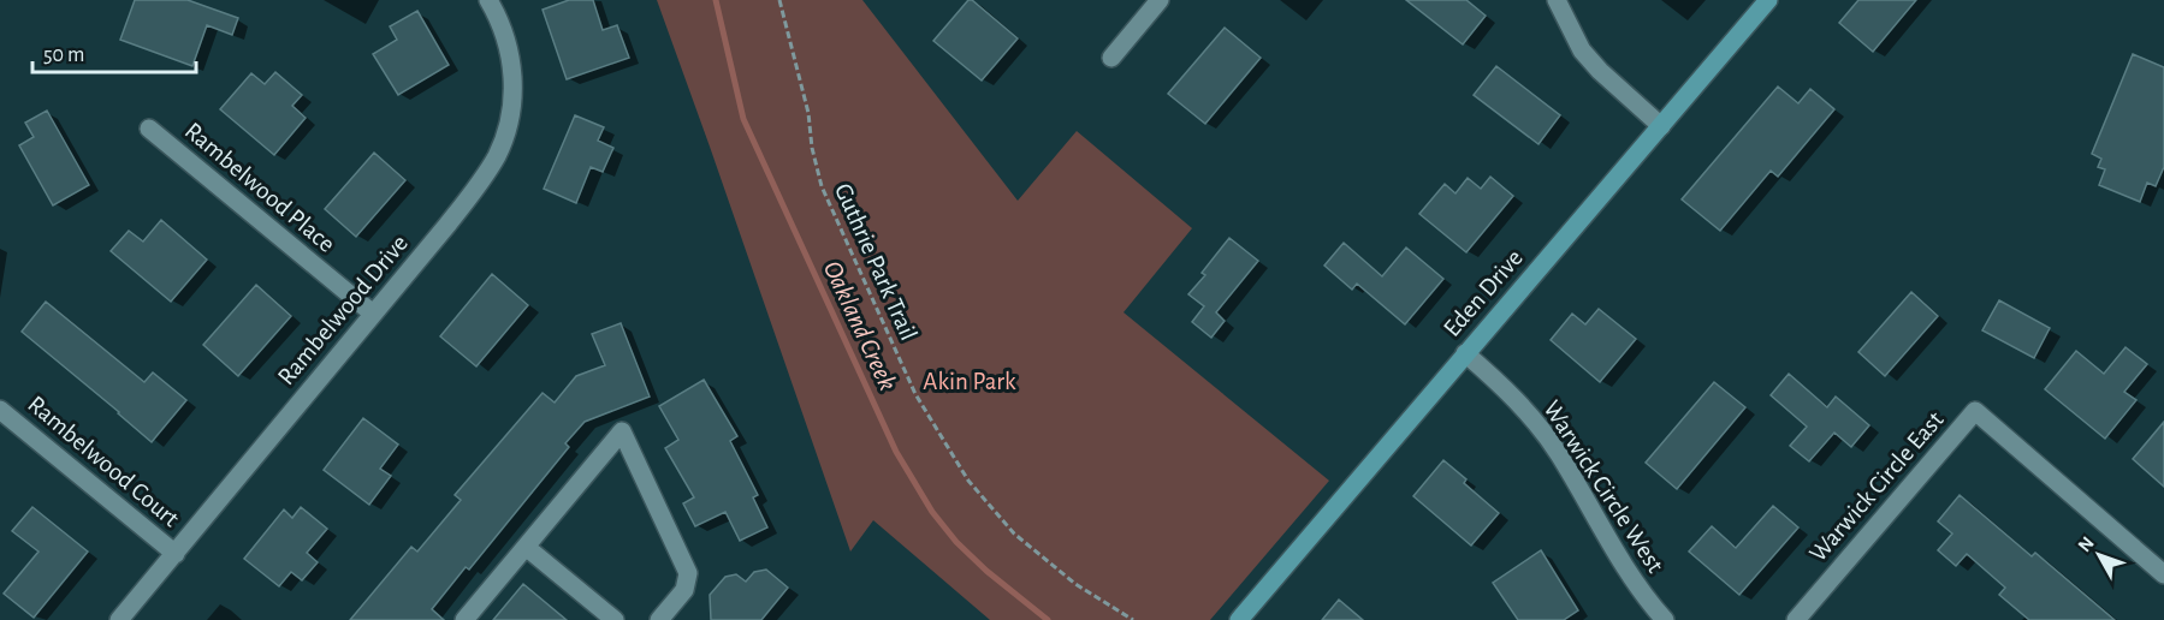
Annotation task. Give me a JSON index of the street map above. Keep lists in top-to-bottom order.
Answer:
{
  "streets": {
    "street": [
      "Rambelwood Place",
      "Eden Drive",
      "Rambelwood Drive",
      "Rambelwood Court",
      "Warwick Circle West",
      "Warwick Circle East"
    ],
    "path": ["Guthrie Park Trail"]
  },
  "crossings": [
    ["Rambelwood Place", "Rambelwood Drive"],
    ["Eden Drive", "Warwick Circle West"],
    ["Rambelwood Drive", "Rambelwood Court"]
  ],
  "water": ["Oakland Creek"],
  "parks": ["Akin Park"],
  "scale_bar": "50 m",
  "north": "top left"
}
